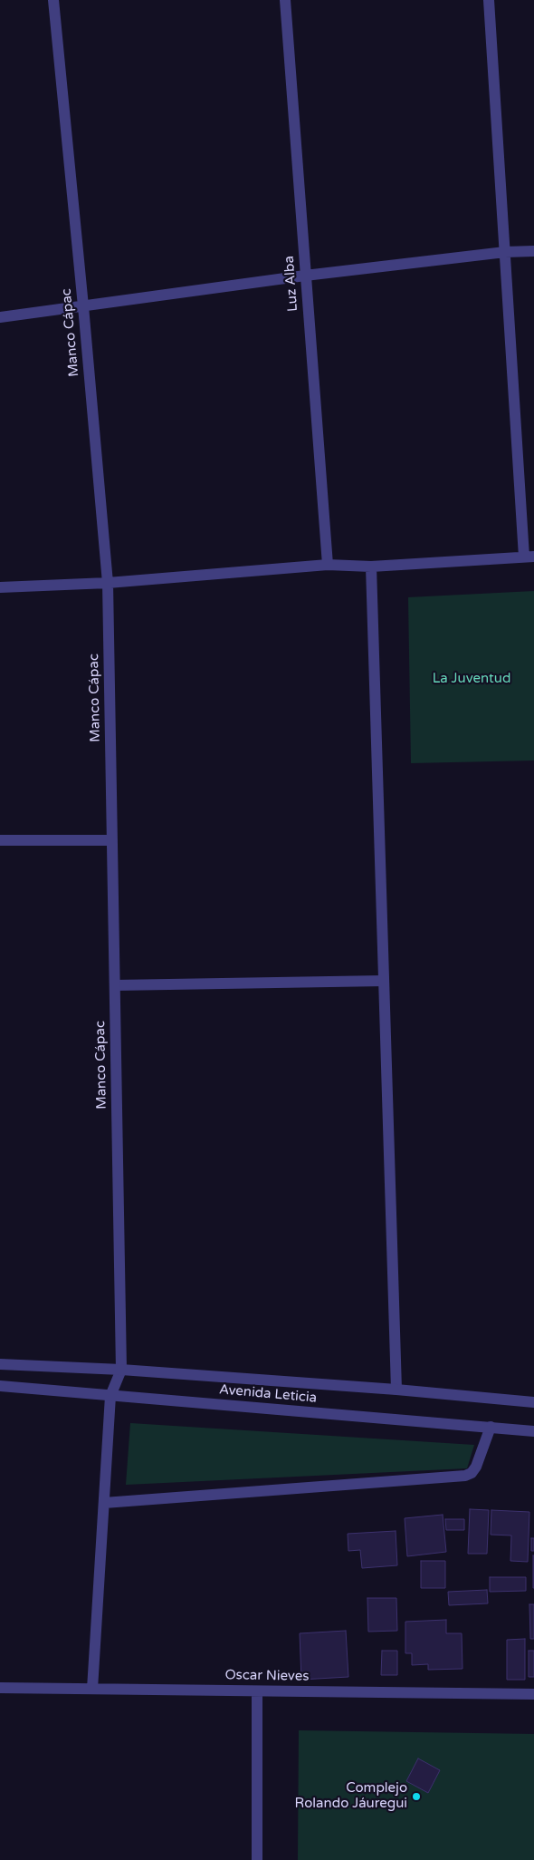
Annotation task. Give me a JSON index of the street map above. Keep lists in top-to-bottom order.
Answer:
{
  "streets": {
    "street": [
      "Luz Alba",
      "Manco Cápac",
      "Avenida Leticia",
      "Oscar Nieves"
    ]
  },
  "crossings": [
    ["Manco Cápac", "Avenida Leticia"],
    ["Manco Cápac", "Oscar Nieves"]
  ],
  "parks": ["La Juventud"],
  "places": ["Complejo Rolando Jáuregui"]
}
